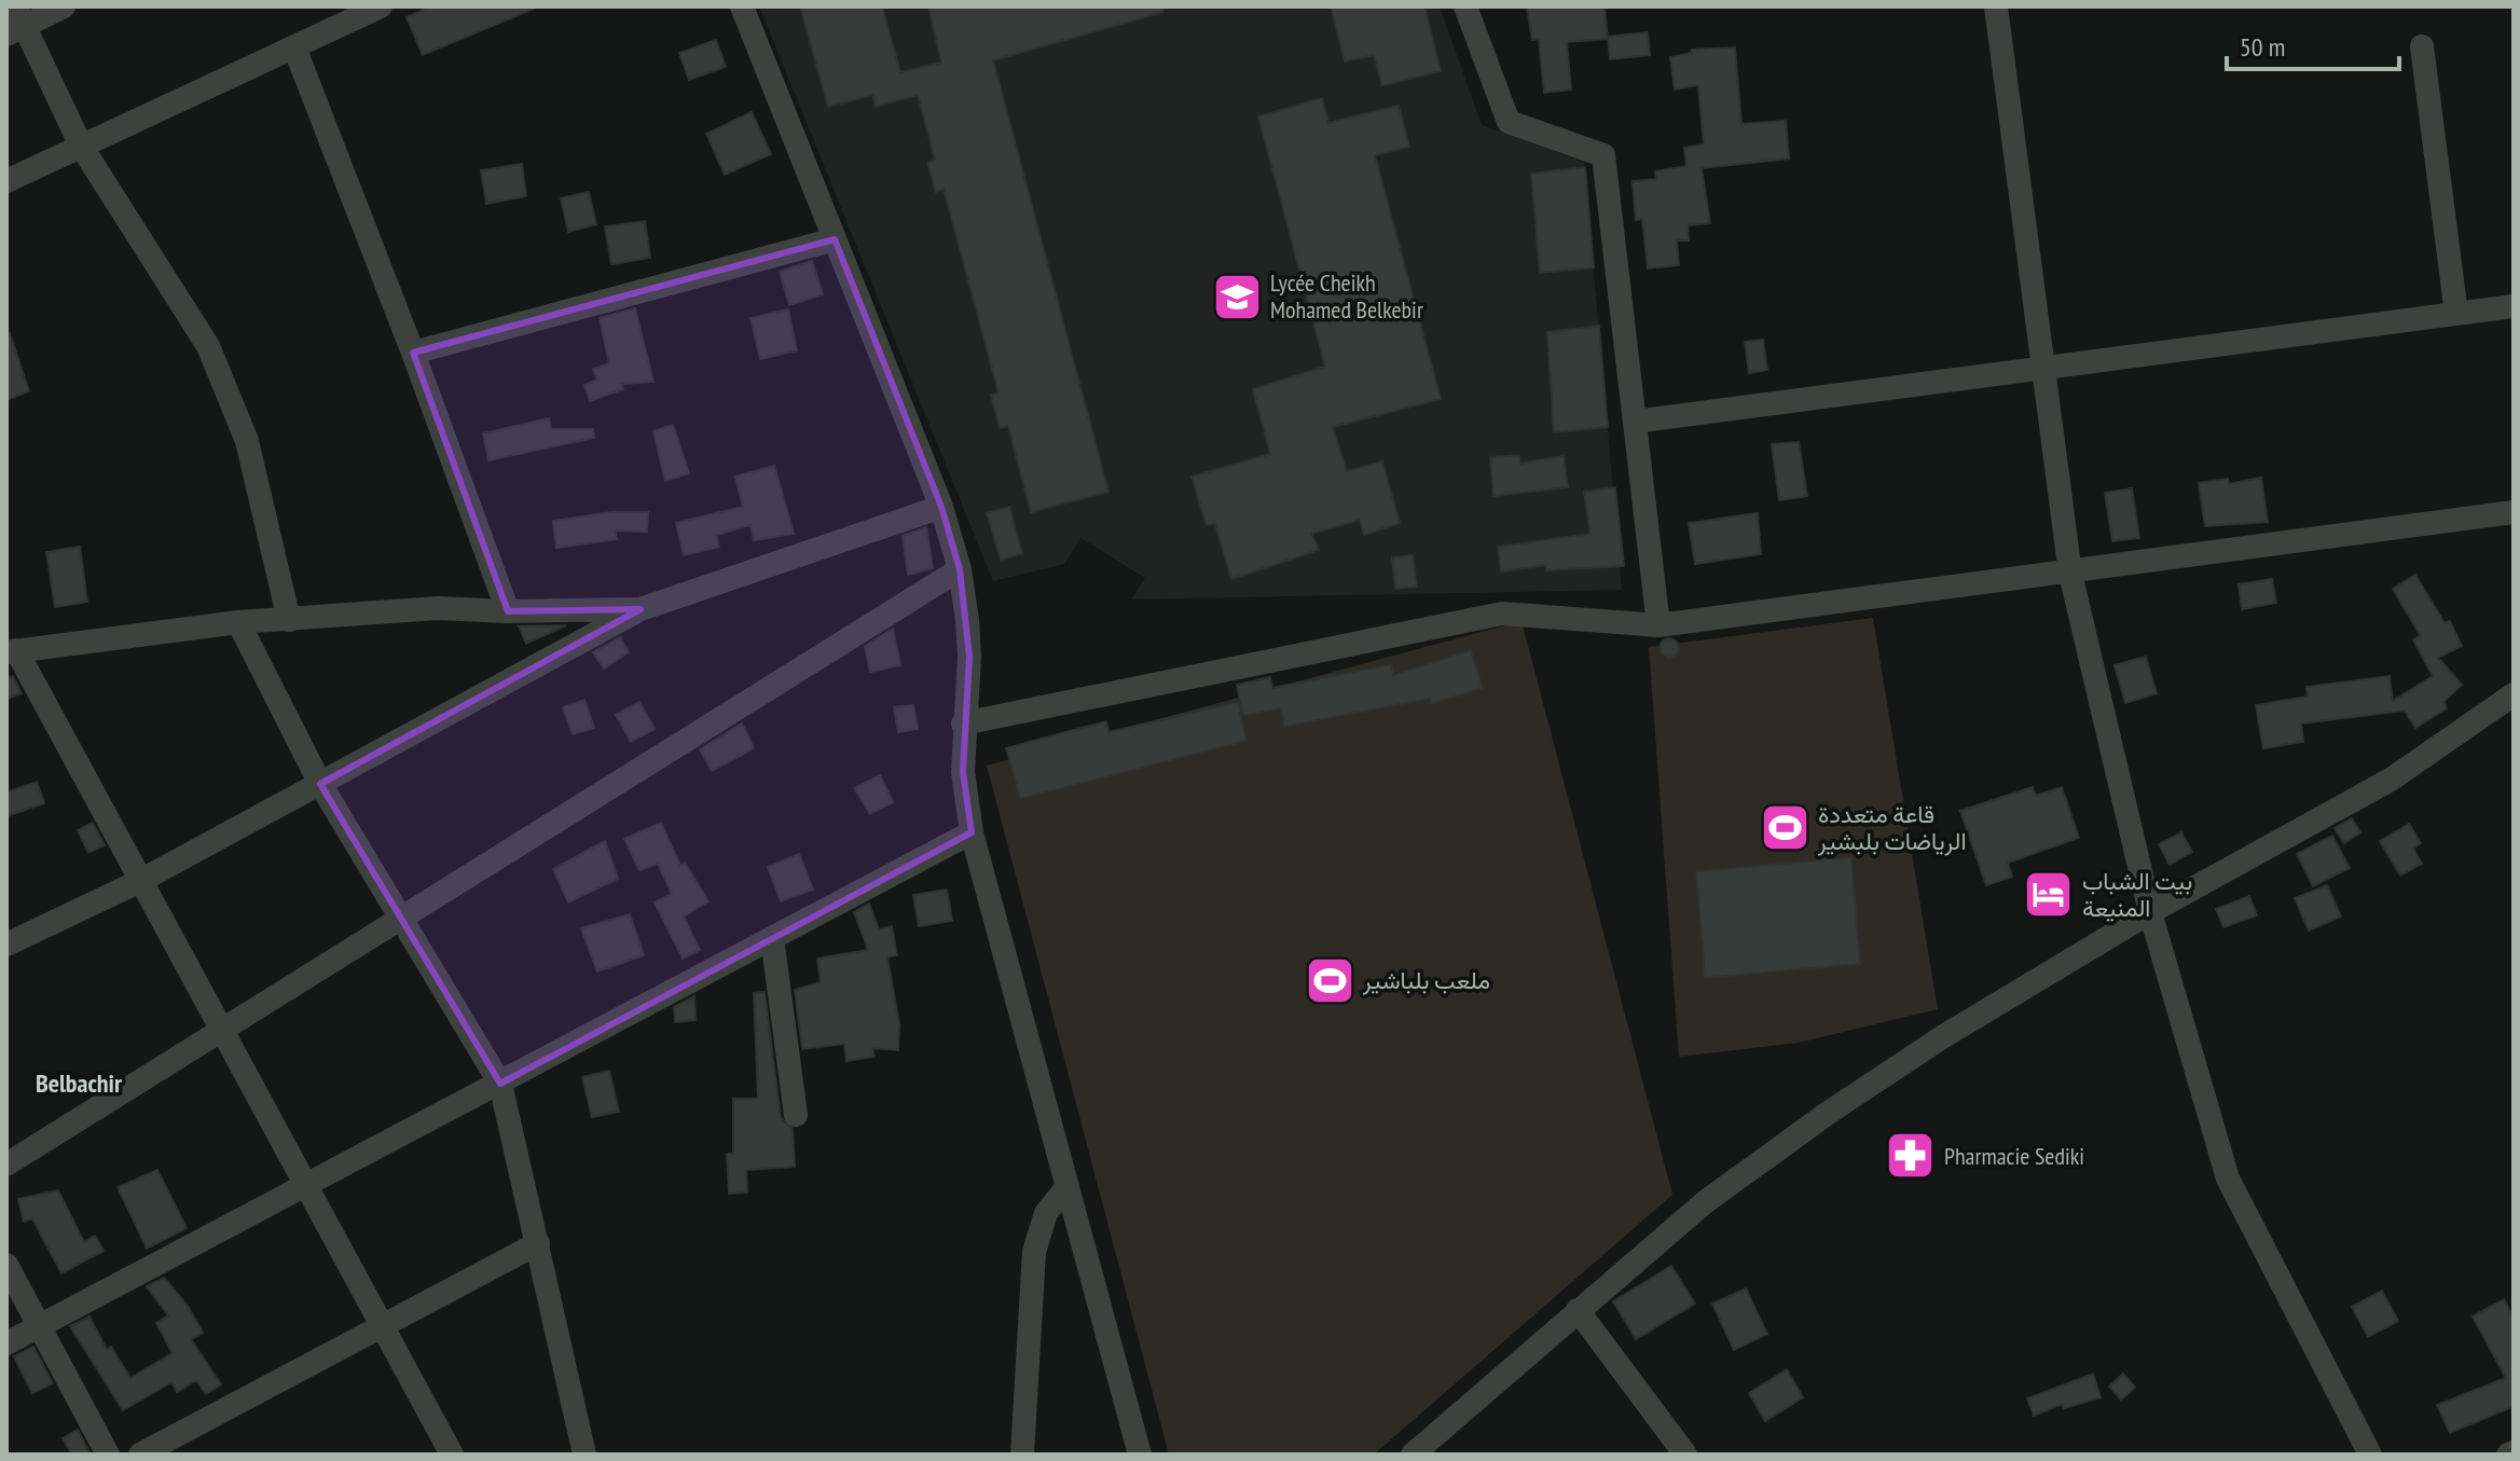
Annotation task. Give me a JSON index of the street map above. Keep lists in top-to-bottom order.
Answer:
{
  "districts": ["Belbachir"],
  "places": {
    "school or university": ["Lycée Cheikh Mohamed Belkebir"],
    "sports": ["قاعة متعددة الرياضات بلبشير", "ملعب بلباشير"],
    "hotel": ["بيت الشباب المنيعة"],
    "pharmacy": ["Pharmacie Sediki"]
  },
  "scale_bar": "50 m"
}
